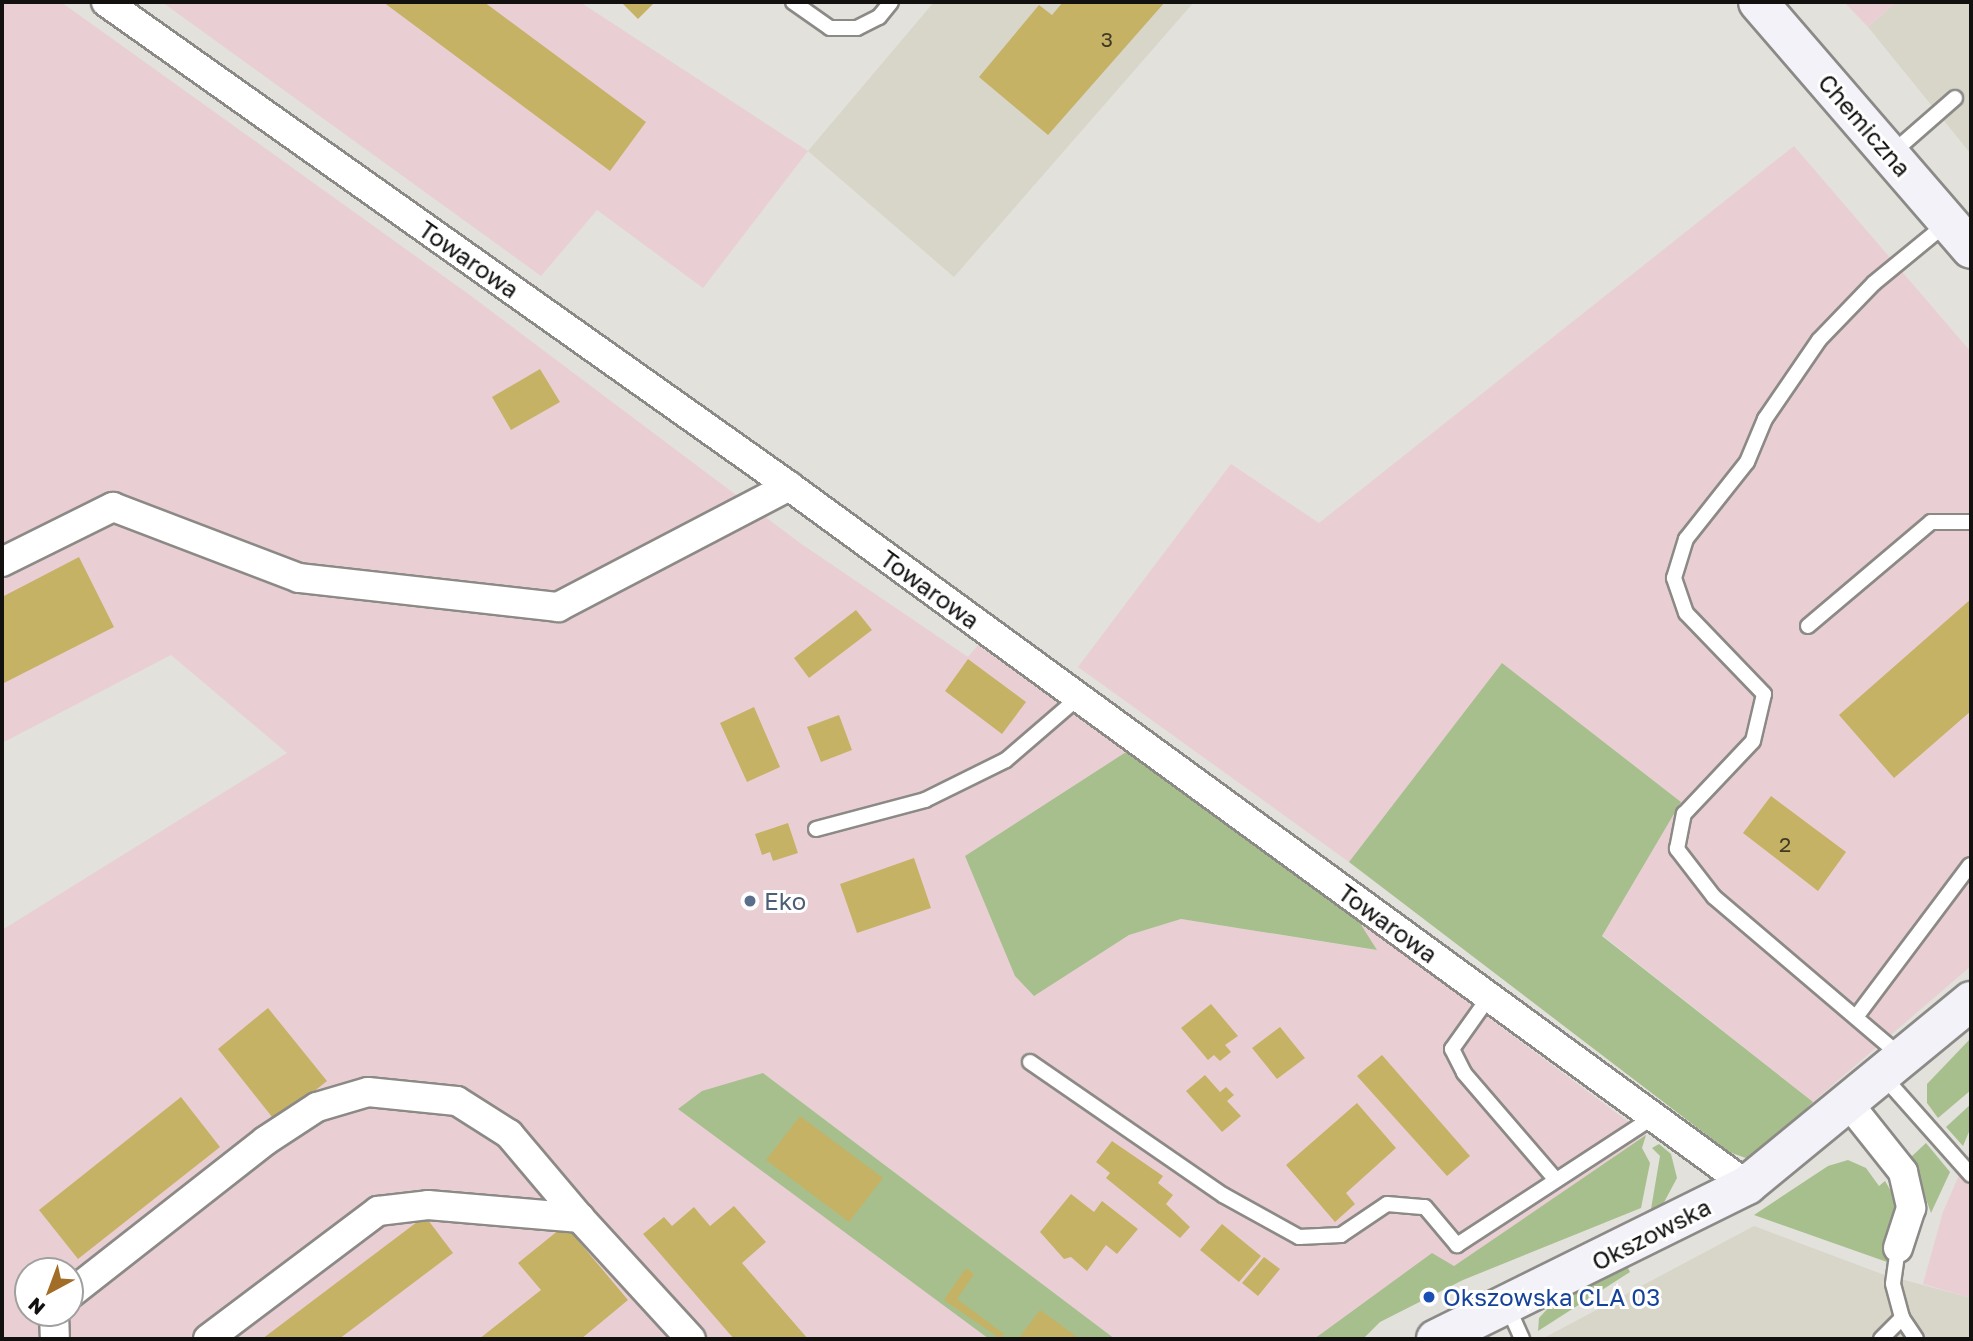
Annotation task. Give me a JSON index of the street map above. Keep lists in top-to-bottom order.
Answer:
{
  "streets": {
    "main road": ["Chemiczna", "Okszowska"],
    "street": ["Towarowa"]
  },
  "crossings": [
    ["Towarowa", "Okszowska"]
  ],
  "places": ["Eko", "Okszowska CLA 03"],
  "house_numbers": ["3", "2"],
  "north": "bottom left"
}
